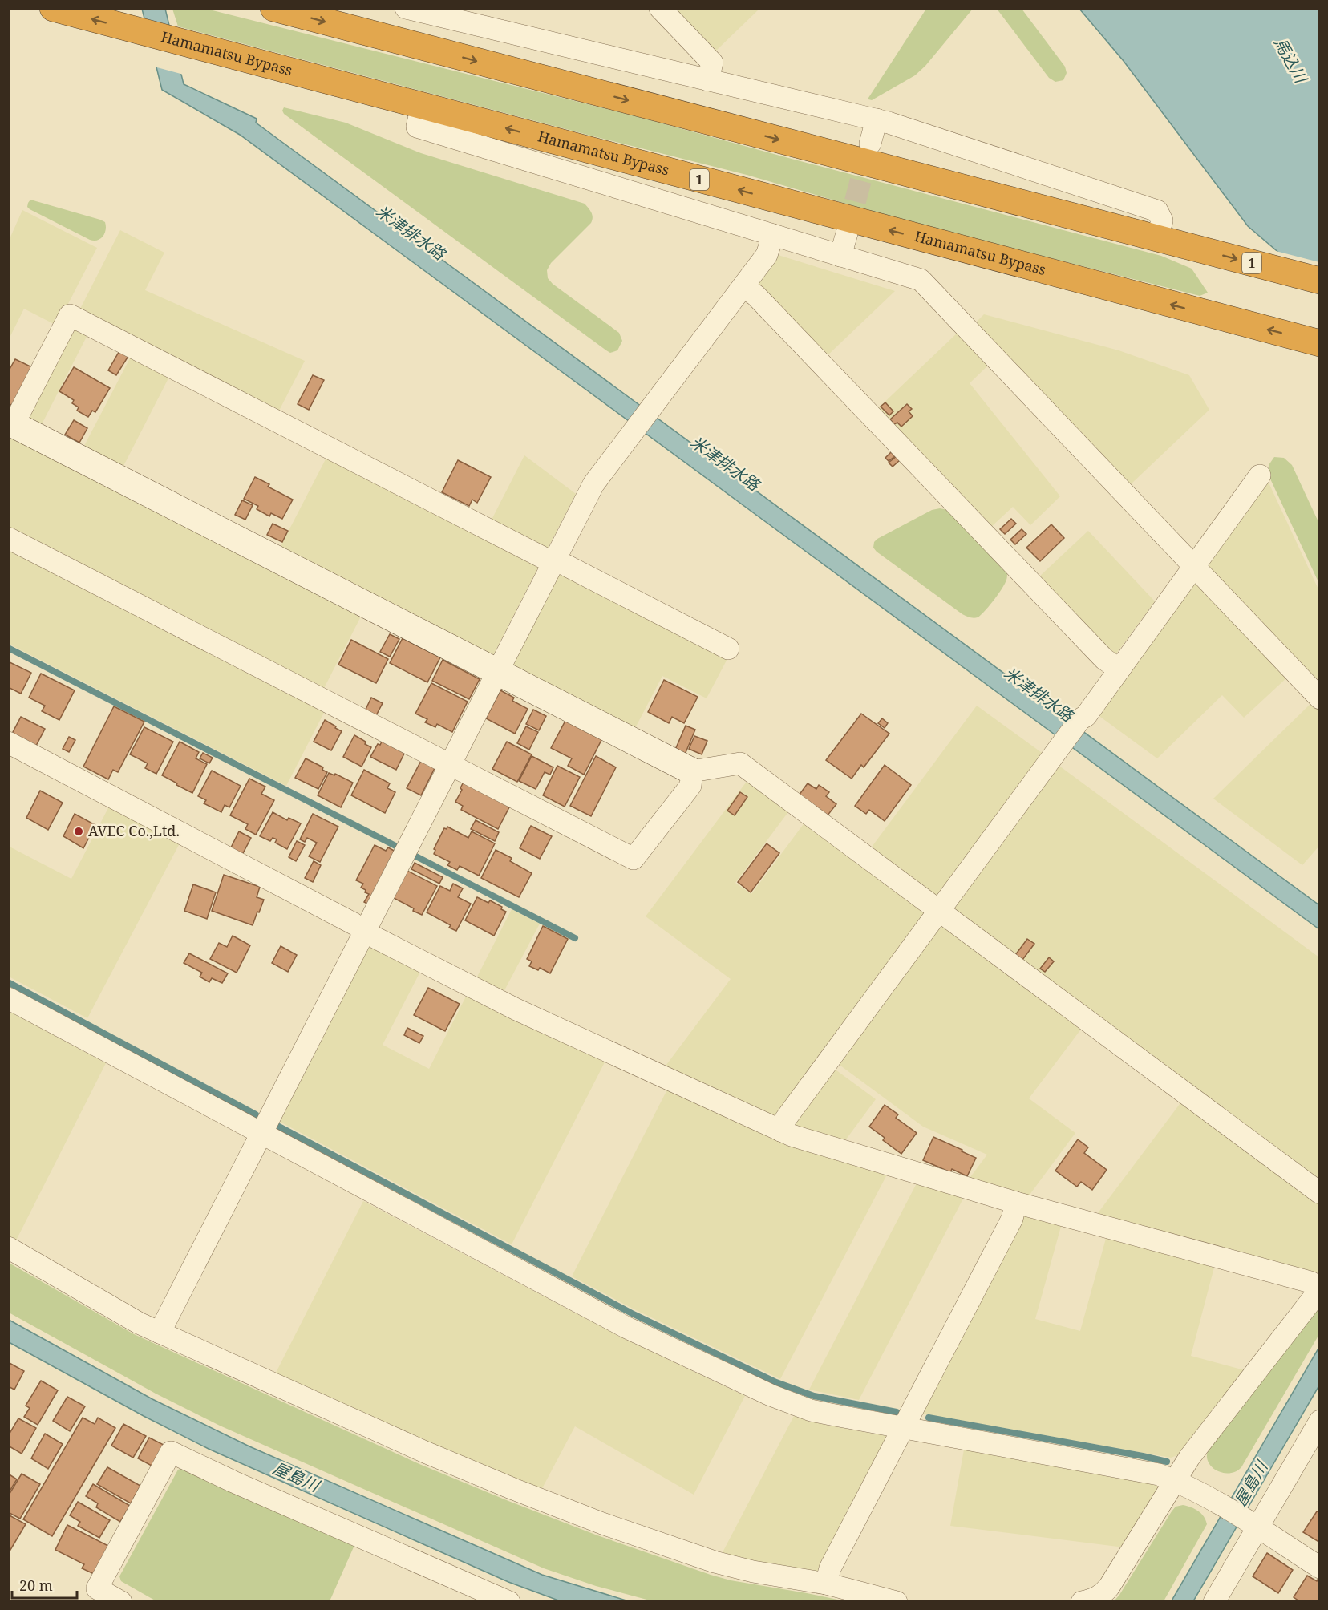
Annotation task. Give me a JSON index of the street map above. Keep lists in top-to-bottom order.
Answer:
{
  "streets": {
    "highway": ["Hamamatsu Bypass", "1"]
  },
  "water": ["馬込川", "米津排水路", "屋島川"],
  "places": ["AVEC Co.,Ltd."],
  "scale_bar": "20 m"
}
